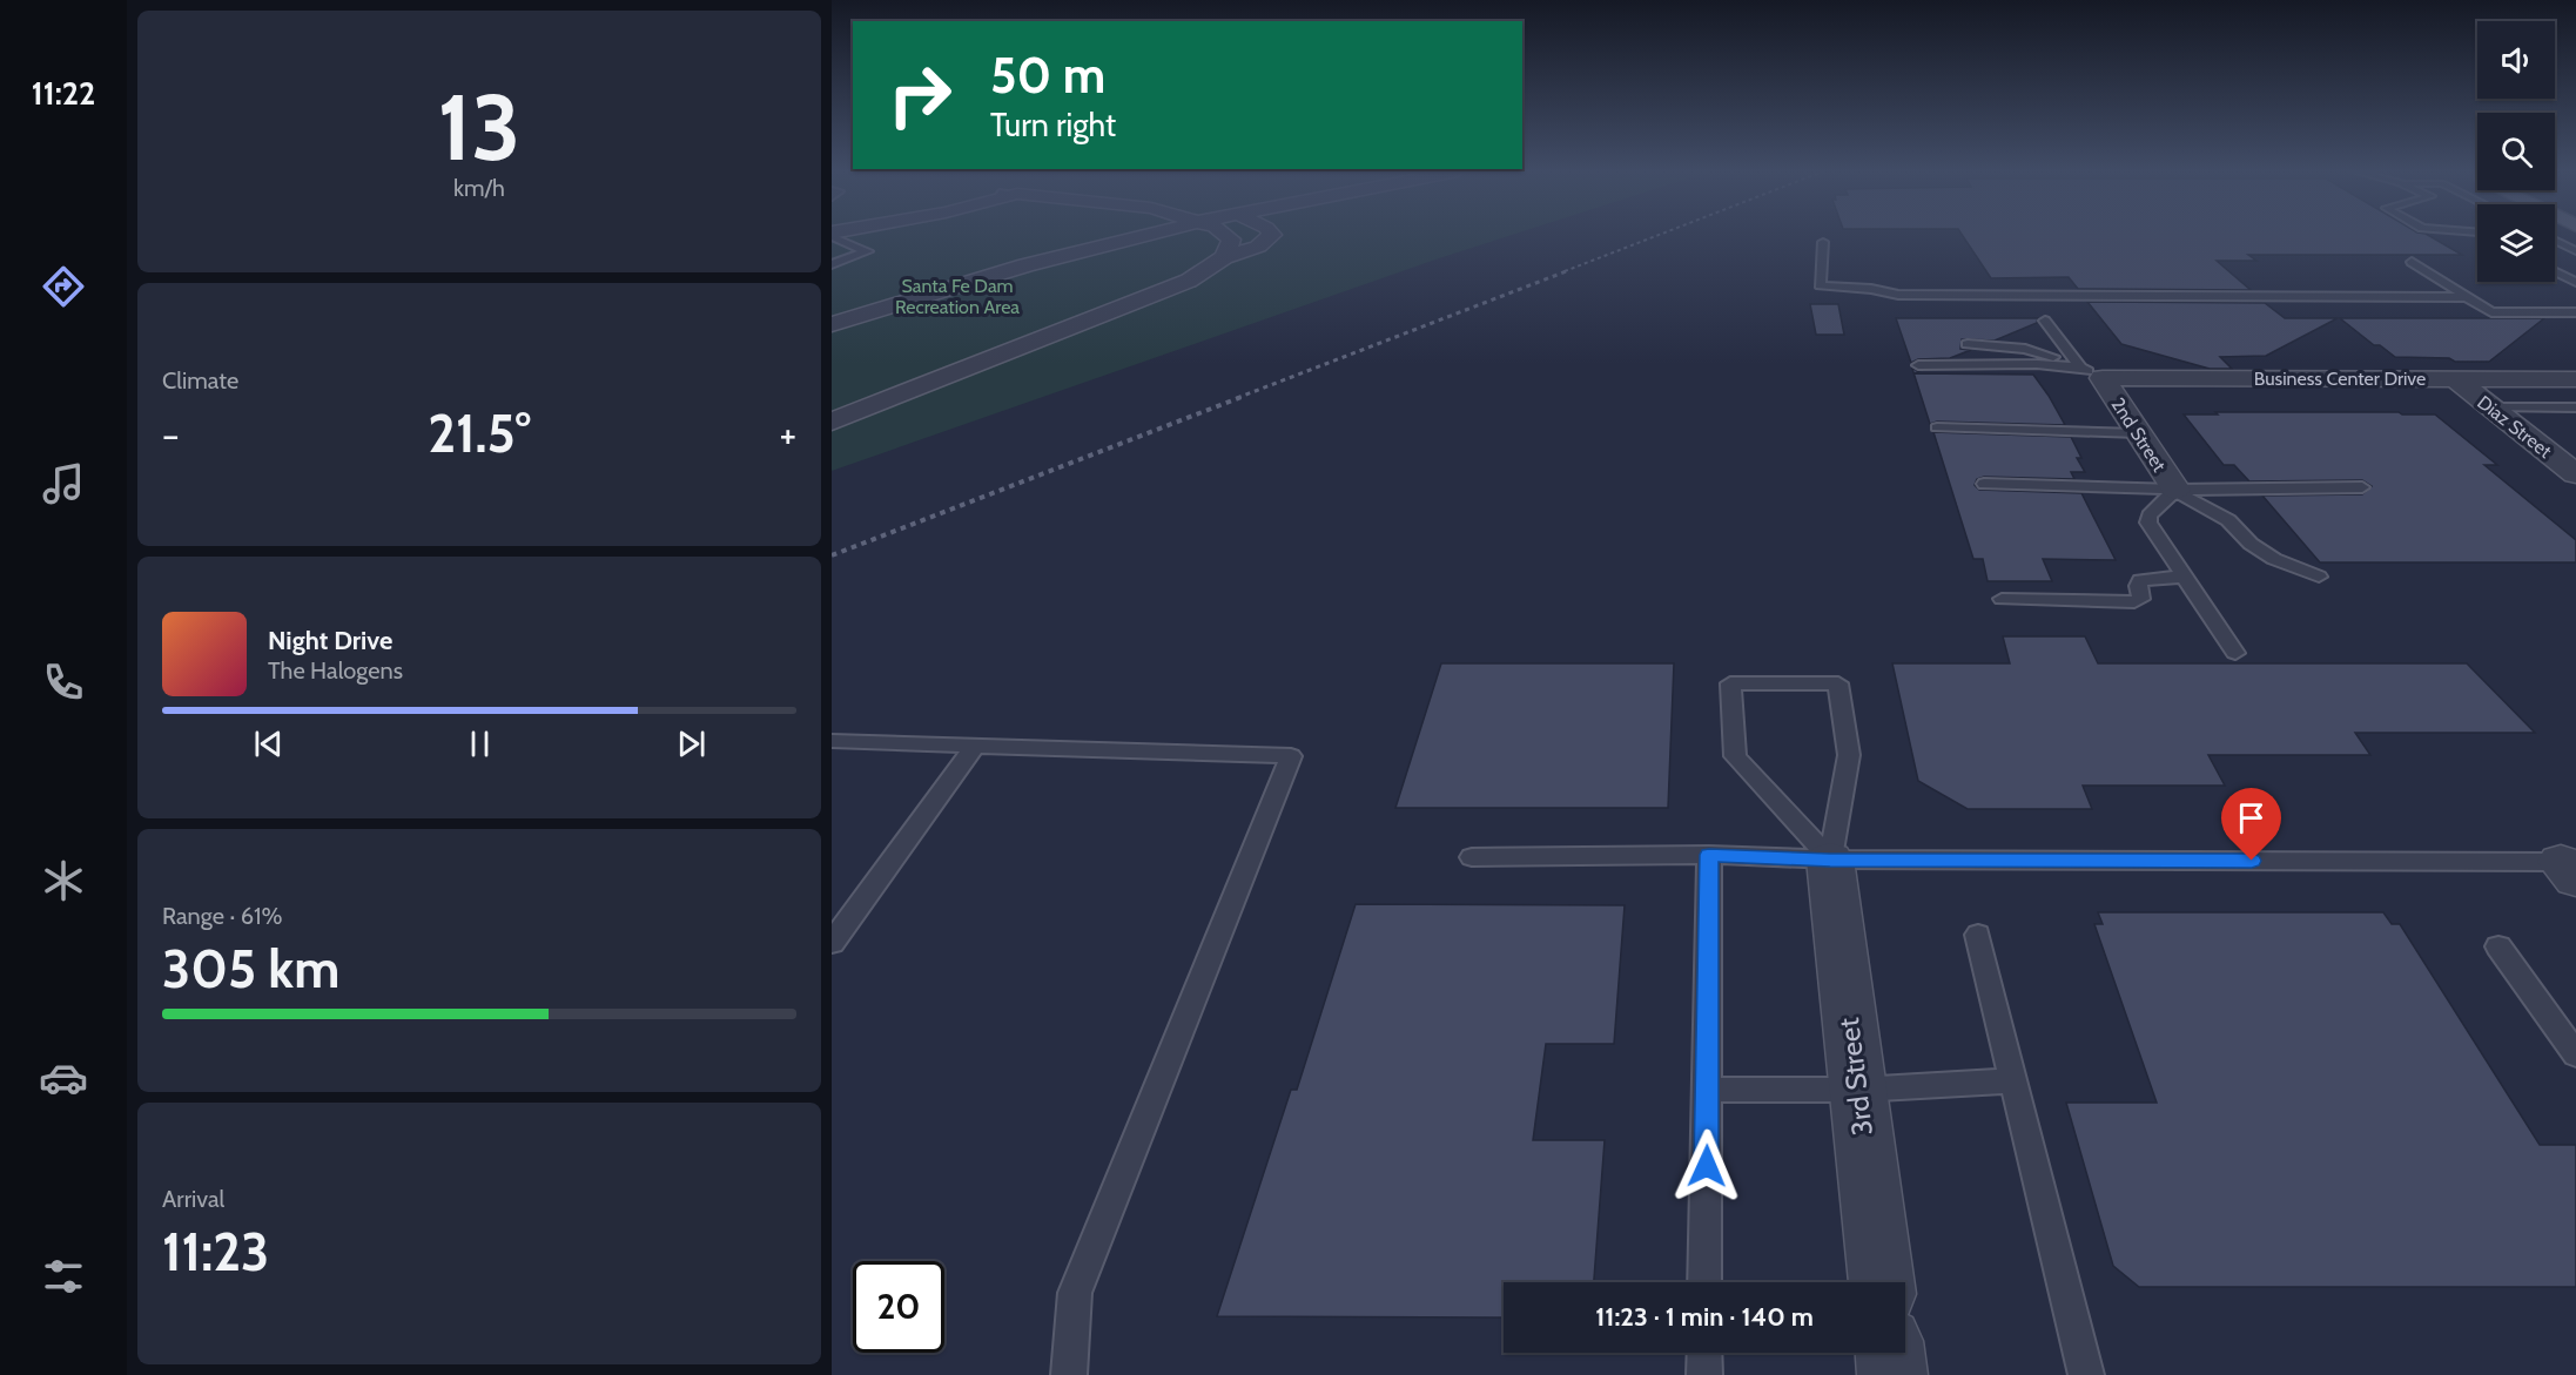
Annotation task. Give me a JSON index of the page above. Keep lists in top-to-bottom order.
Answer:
{
  "streets": {
    "street": [
      "Business Center Drive",
      "Diaz Street",
      "2nd Street",
      "3rd Street"
    ]
  },
  "crossings": [
    ["Business Center Drive", "Diaz Street"],
    ["Business Center Drive", "2nd Street"]
  ],
  "parks": ["Santa Fe Dam Recreation Area"],
  "page": {
    "tabs": "11:22",
    "tile": [
      ["13", "km/h"],
      "Climate",
      ["Range · 61%", "305 km"],
      ["Arrival", "11:23"]
    ],
    "turn": ["50 m", "Turn right"],
    "heat": ["−", "21.5°", "+"],
    "song": ["Night Drive", "The Halogens"],
    "limit": "20",
    "trip": "11:23 · 1 min · 140 m"
  }
}
